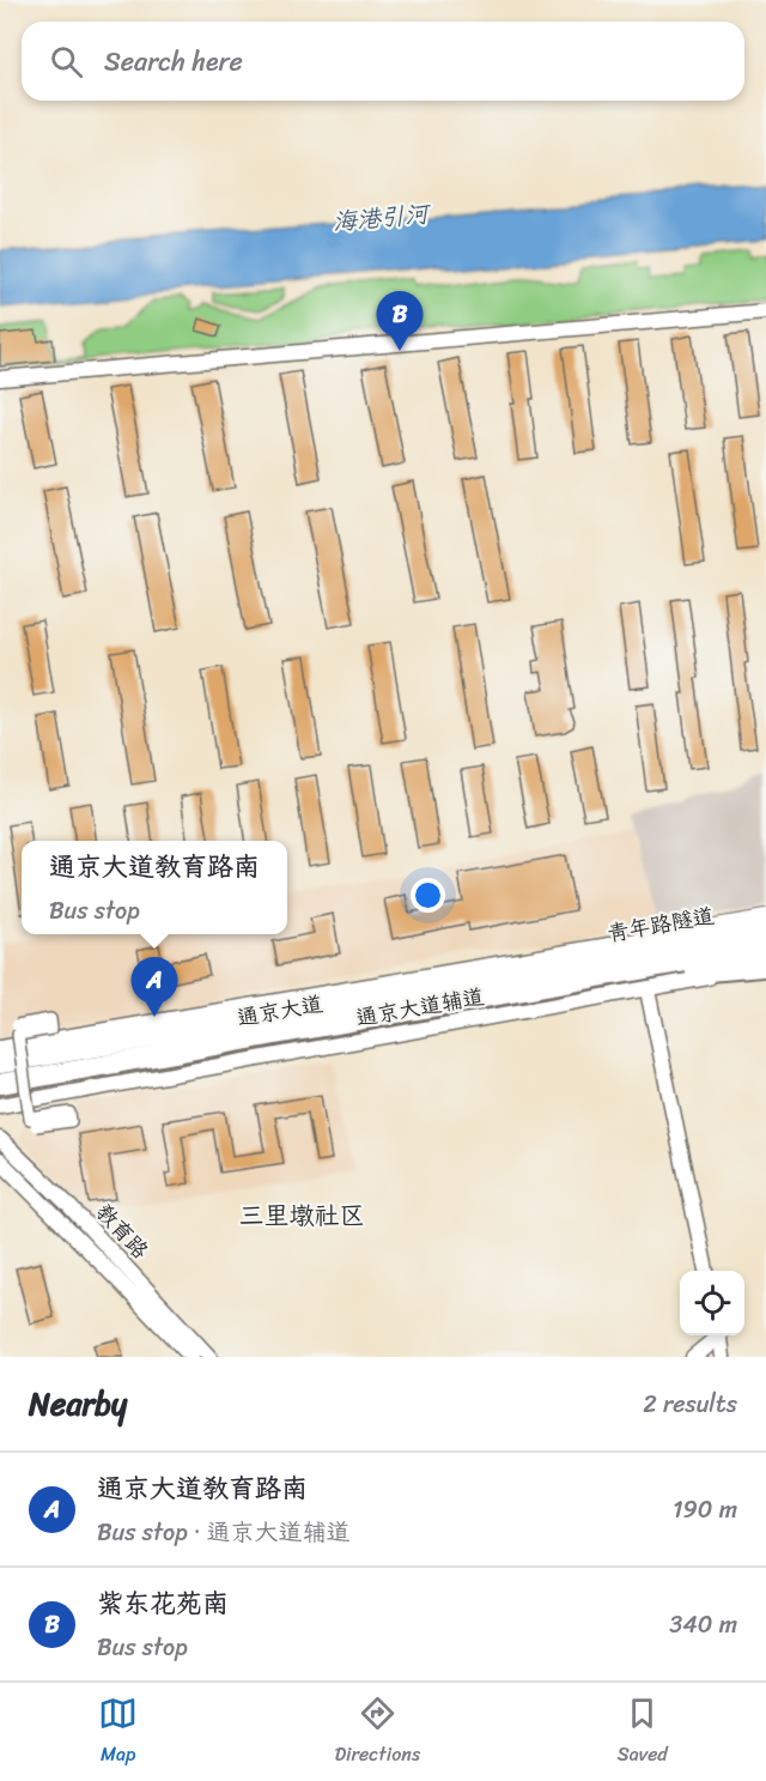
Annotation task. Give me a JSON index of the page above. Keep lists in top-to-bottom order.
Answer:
{
  "streets": {
    "highway": ["青年路隧道", "通京大道"],
    "street": ["通京大道辅道", "教育路"]
  },
  "crossings": [
    ["青年路隧道", "通京大道"]
  ],
  "districts": ["三里墩社区"],
  "water": ["海港引河"],
  "page": {
    "search": "Search here",
    "pins": ["B", "A"],
    "popup": ["通京大道教育路南", "Bus stop"],
    "heading": ["Nearby", "2 results"],
    "list": [
      {
        "mark": "A",
        "name": "通京大道教育路南",
        "note": "Bus stop · 通京大道辅道",
        "value": "190 m"
      },
      {
        "mark": "B",
        "name": "紫东花苑南",
        "note": "Bus stop",
        "value": "340 m"
      }
    ],
    "nav": ["Map", "Directions", "Saved"]
  }
}
